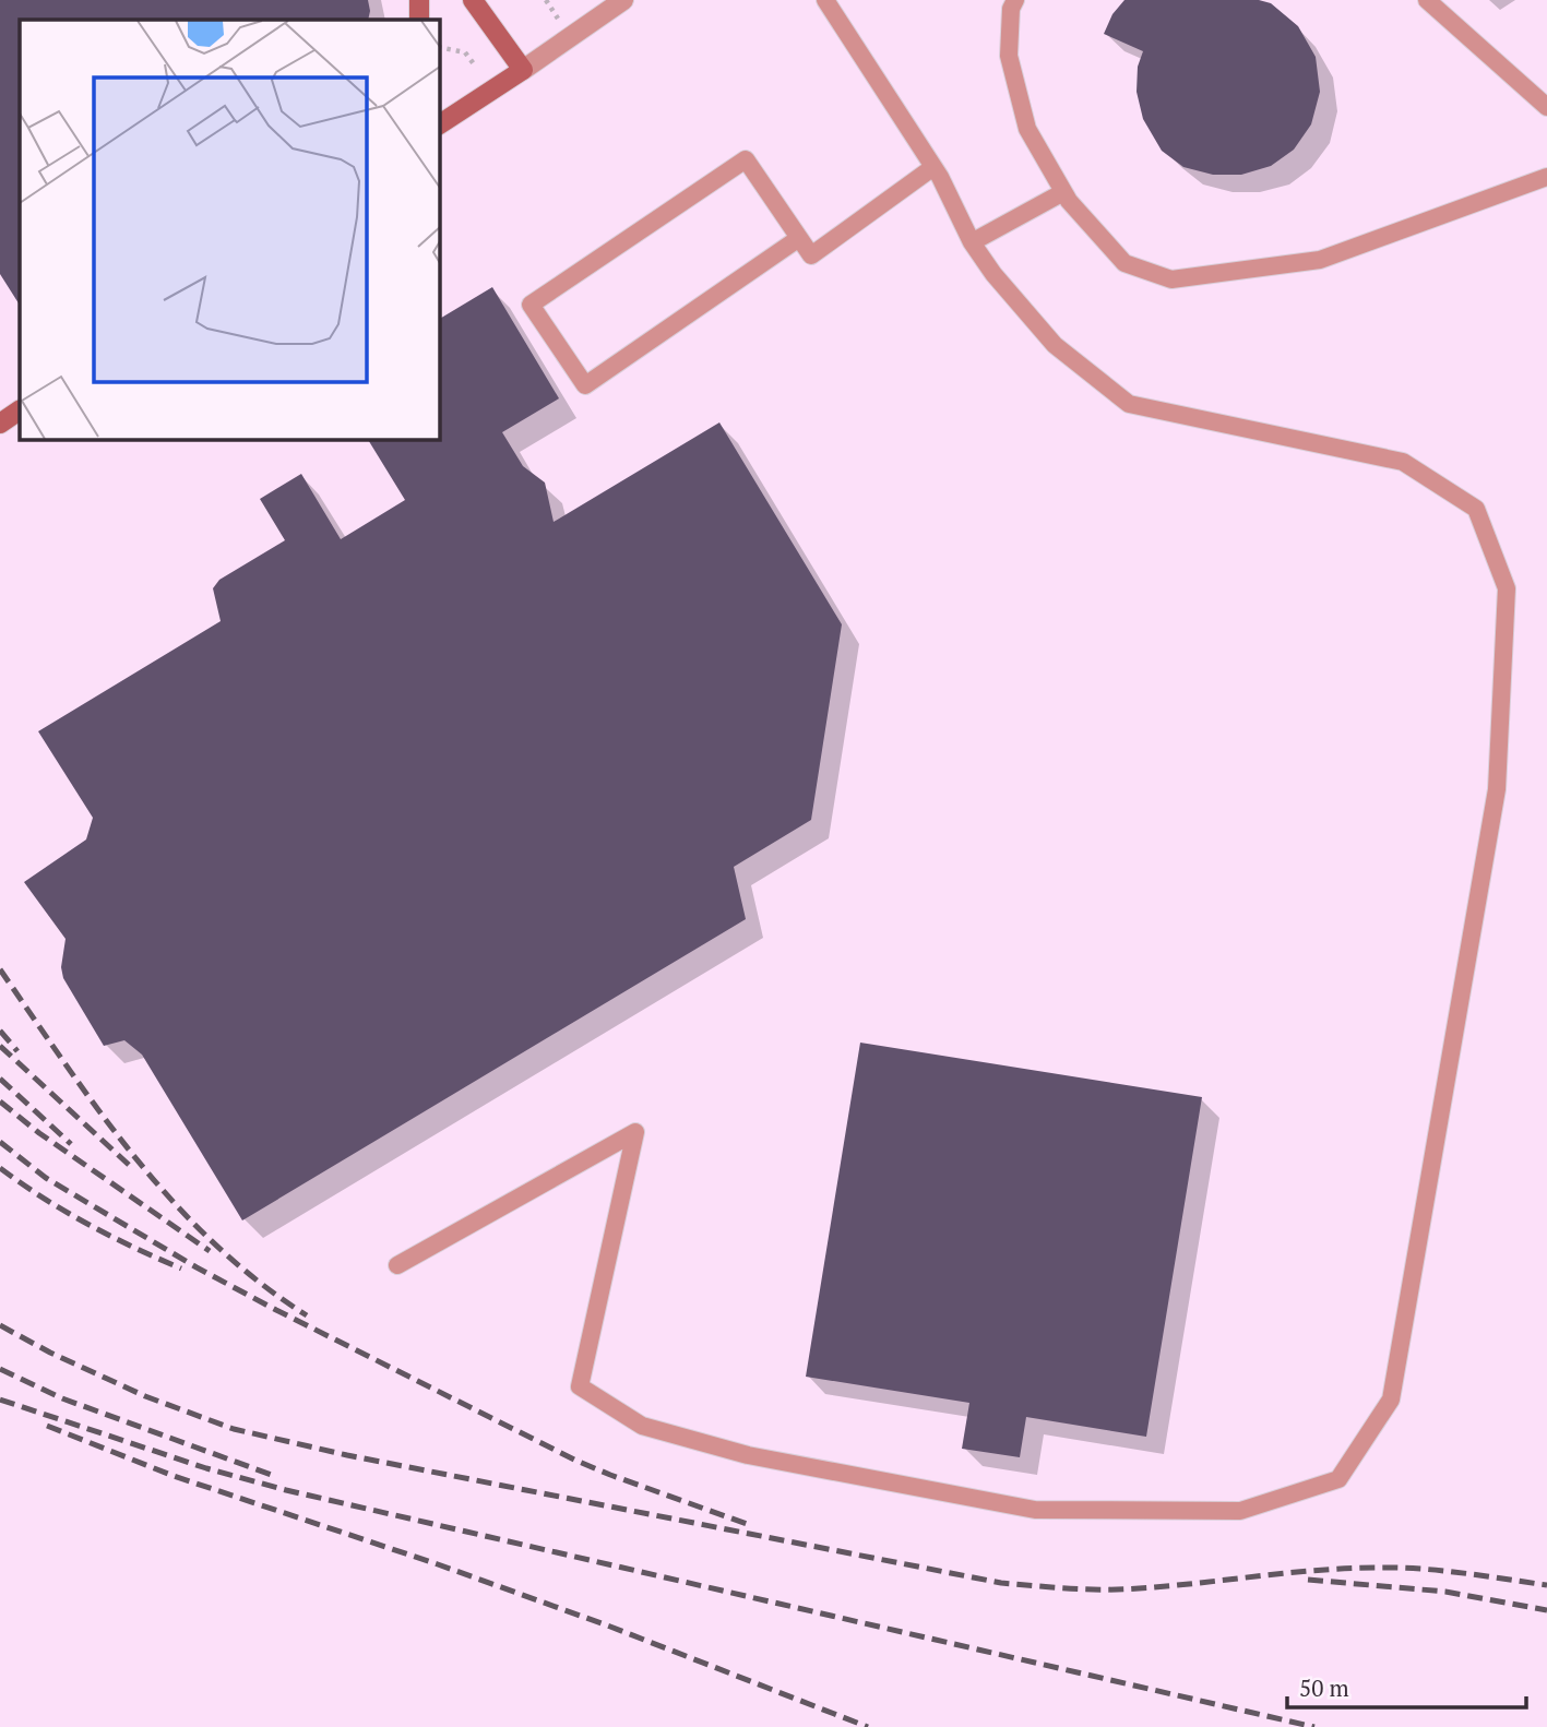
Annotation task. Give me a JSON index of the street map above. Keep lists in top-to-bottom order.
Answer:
{
  "scale_bar": "50 m"
}
